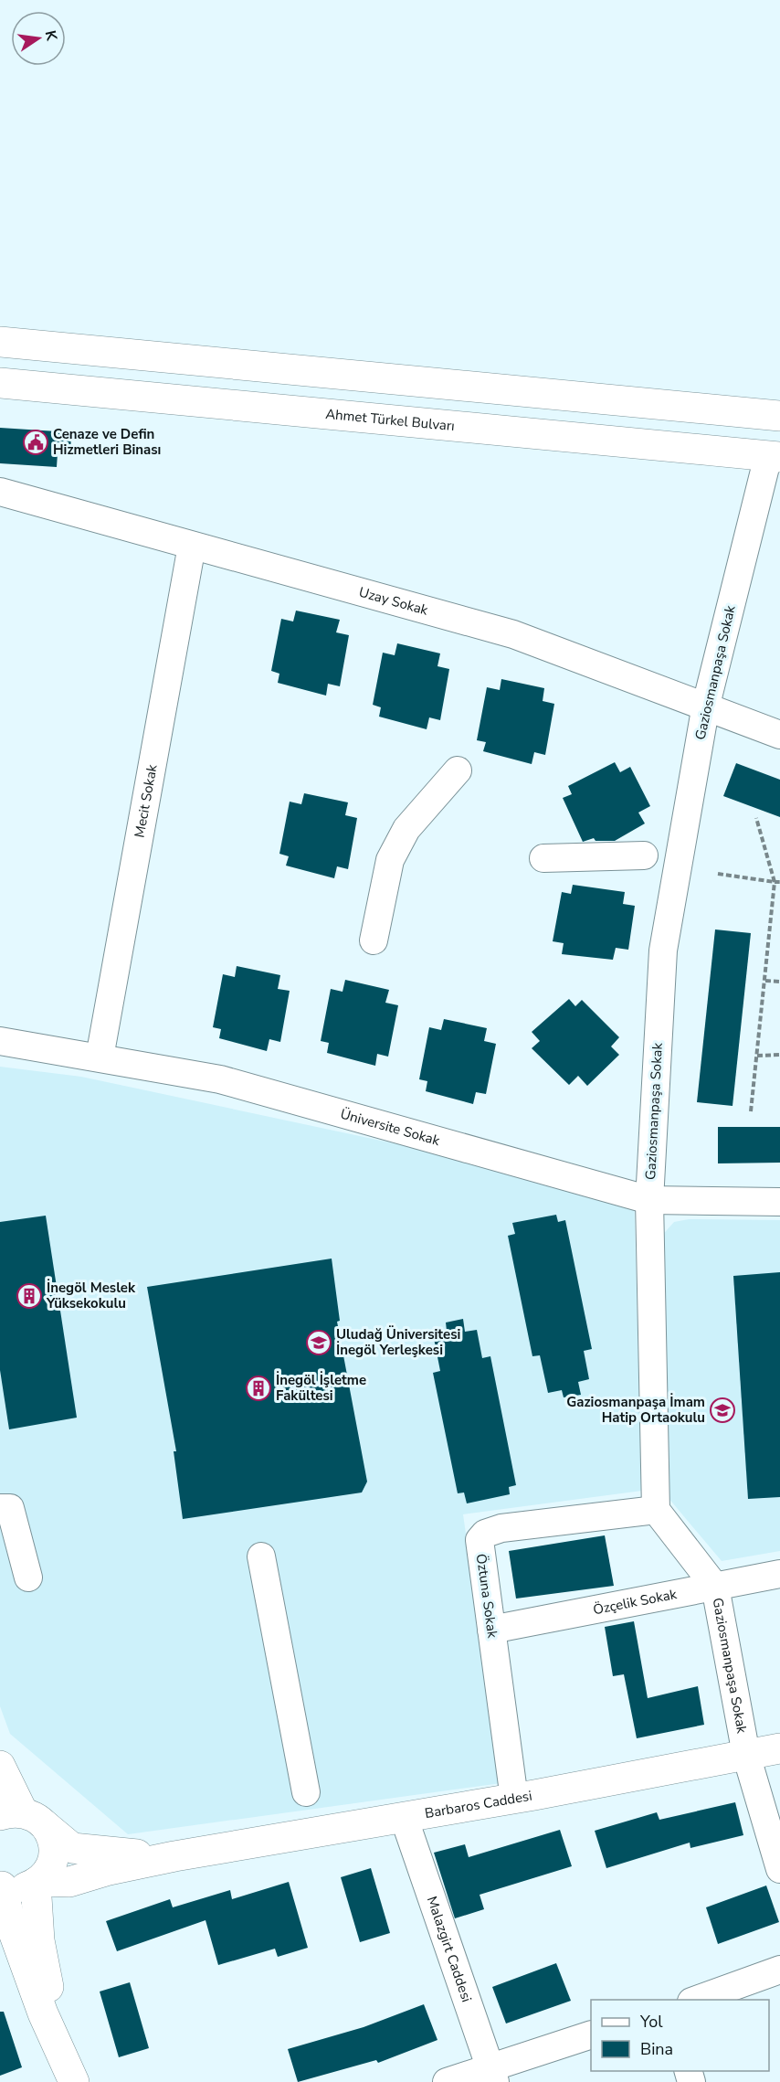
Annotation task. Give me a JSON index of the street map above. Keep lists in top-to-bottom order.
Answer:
{
  "streets": {
    "main road": ["Ahmet Türkel Bulvarı", "Barbaros Caddesi"],
    "street": [
      "Uzay Sokak",
      "Gaziosmanpaşa Sokak",
      "Mecit Sokak",
      "Üniversite Sokak",
      "Öztuna Sokak",
      "Özçelik Sokak",
      "Malazgirt Caddesi"
    ]
  },
  "crossings": [
    ["Ahmet Türkel Bulvarı", "Gaziosmanpaşa Sokak"],
    ["Uzay Sokak", "Gaziosmanpaşa Sokak"],
    ["Uzay Sokak", "Mecit Sokak"],
    ["Gaziosmanpaşa Sokak", "Üniversite Sokak"],
    ["Gaziosmanpaşa Sokak", "Öztuna Sokak"],
    ["Gaziosmanpaşa Sokak", "Özçelik Sokak"],
    ["Gaziosmanpaşa Sokak", "Barbaros Caddesi"],
    ["Mecit Sokak", "Üniversite Sokak"],
    ["Öztuna Sokak", "Özçelik Sokak"],
    ["Öztuna Sokak", "Barbaros Caddesi"],
    ["Barbaros Caddesi", "Malazgirt Caddesi"]
  ],
  "places": {
    "public building": ["Cenaze ve Defin Hizmetleri Binası"],
    "building": ["İnegöl Meslek Yüksekokulu", "İnegöl İşletme Fakültesi"],
    "school or university": ["Uludağ Üniversitesi İnegöl Yerleşkesi", "Gaziosmanpaşa İmam Hatip Ortaokulu"]
  },
  "legend": ["Yol", "Bina"],
  "north": "right"
}
